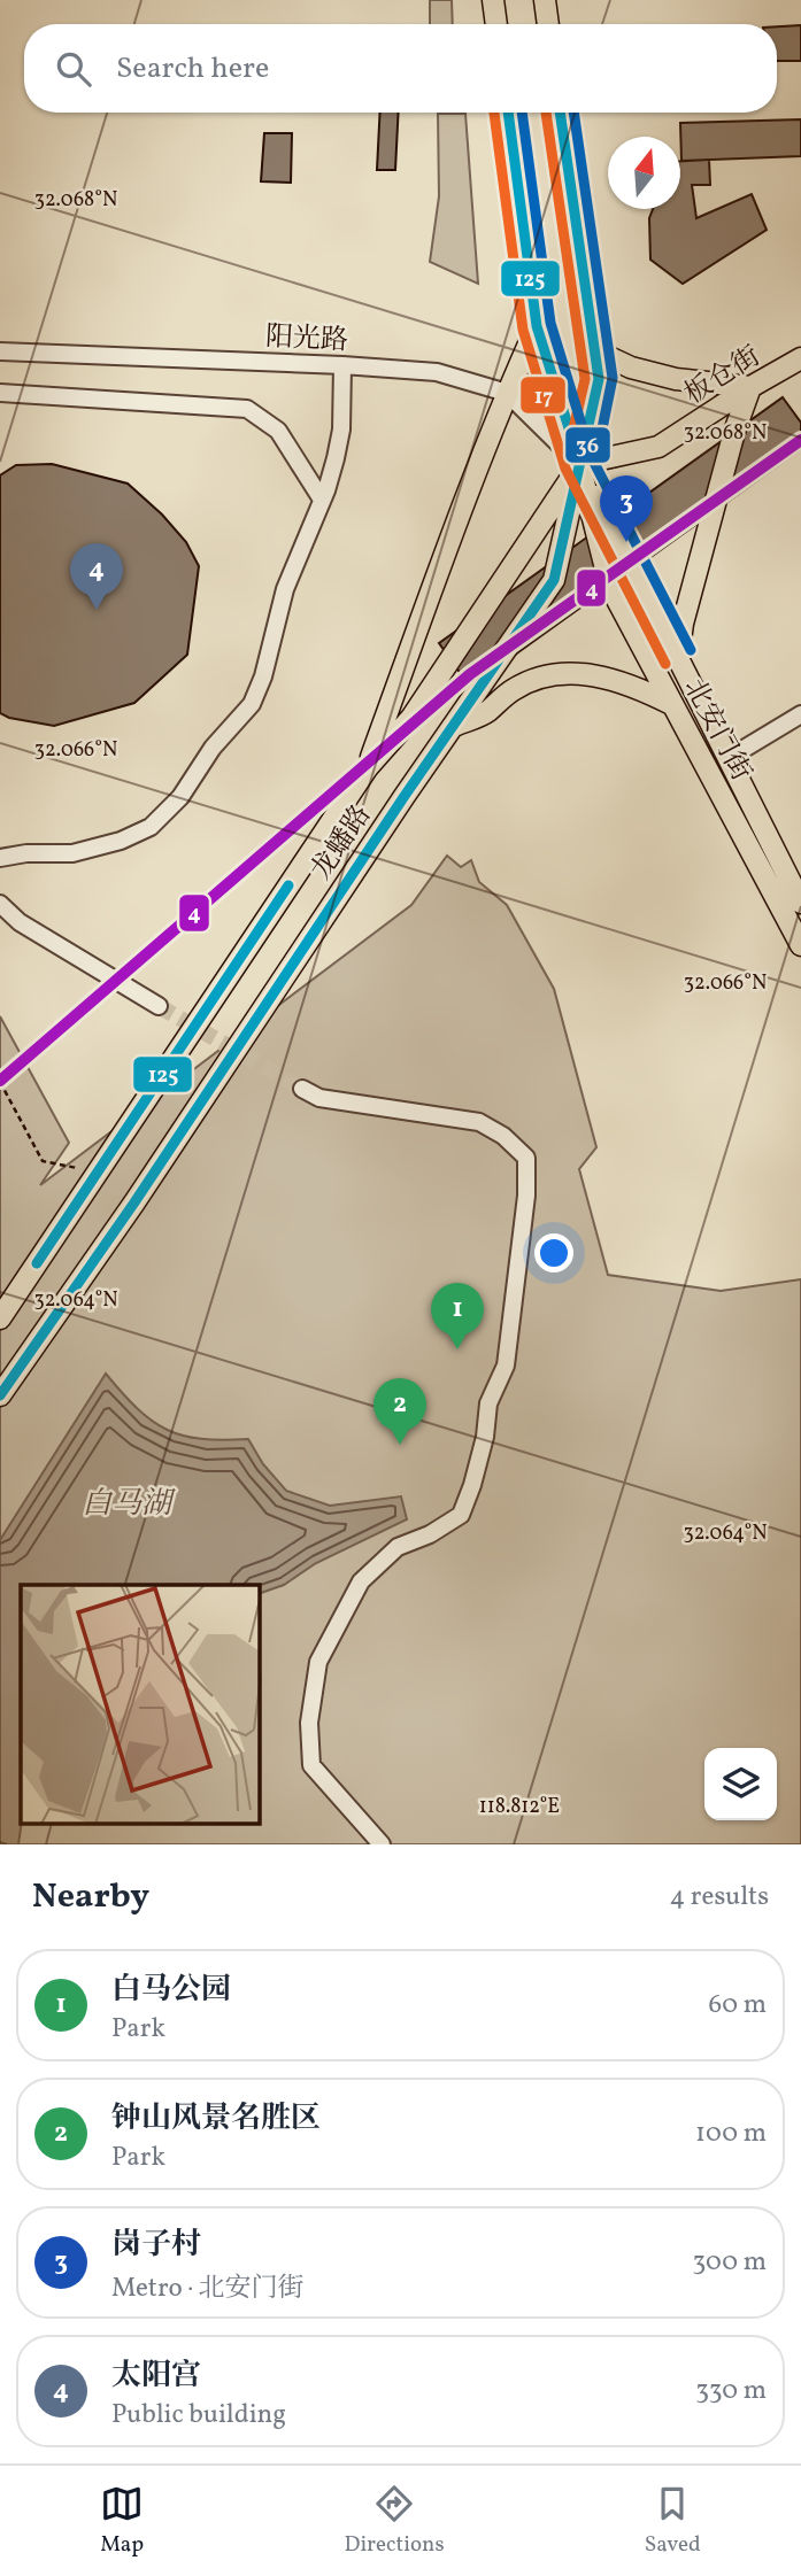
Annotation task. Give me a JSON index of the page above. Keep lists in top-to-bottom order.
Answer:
{
  "streets": {
    "main road": ["板仓街", "北安门街", "龙蟠路"],
    "street": ["阳光路"]
  },
  "crossings": [
    ["阳光路", "板仓街"],
    ["阳光路", "北安门街"],
    ["阳光路", "龙蟠路"],
    ["板仓街", "北安门街"],
    ["板仓街", "龙蟠路"],
    ["北安门街", "龙蟠路"]
  ],
  "water": ["白马湖"],
  "lines": [
    "transit line 125",
    "transit line 17",
    "transit line 36",
    "metro line 4"
  ],
  "north": "top",
  "page": {
    "search": "Search here",
    "pins": [
      "3",
      "4",
      "1",
      "2"
    ],
    "heading": ["Nearby", "4 results"],
    "list": [
      {
        "mark": "1",
        "name": "白马公园",
        "note": "Park",
        "value": "60 m"
      },
      {
        "mark": "2",
        "name": "钟山风景名胜区",
        "note": "Park",
        "value": "100 m"
      },
      {
        "mark": "3",
        "name": "岗子村",
        "note": "Metro · 北安门街",
        "value": "300 m"
      },
      {
        "mark": "4",
        "name": "太阳宫",
        "note": "Public building",
        "value": "330 m"
      }
    ],
    "nav": ["Map", "Directions", "Saved"]
  },
  "coordinates": [
    "32.068°N",
    "32.066°N",
    "32.064°N",
    "118.812°E"
  ]
}
